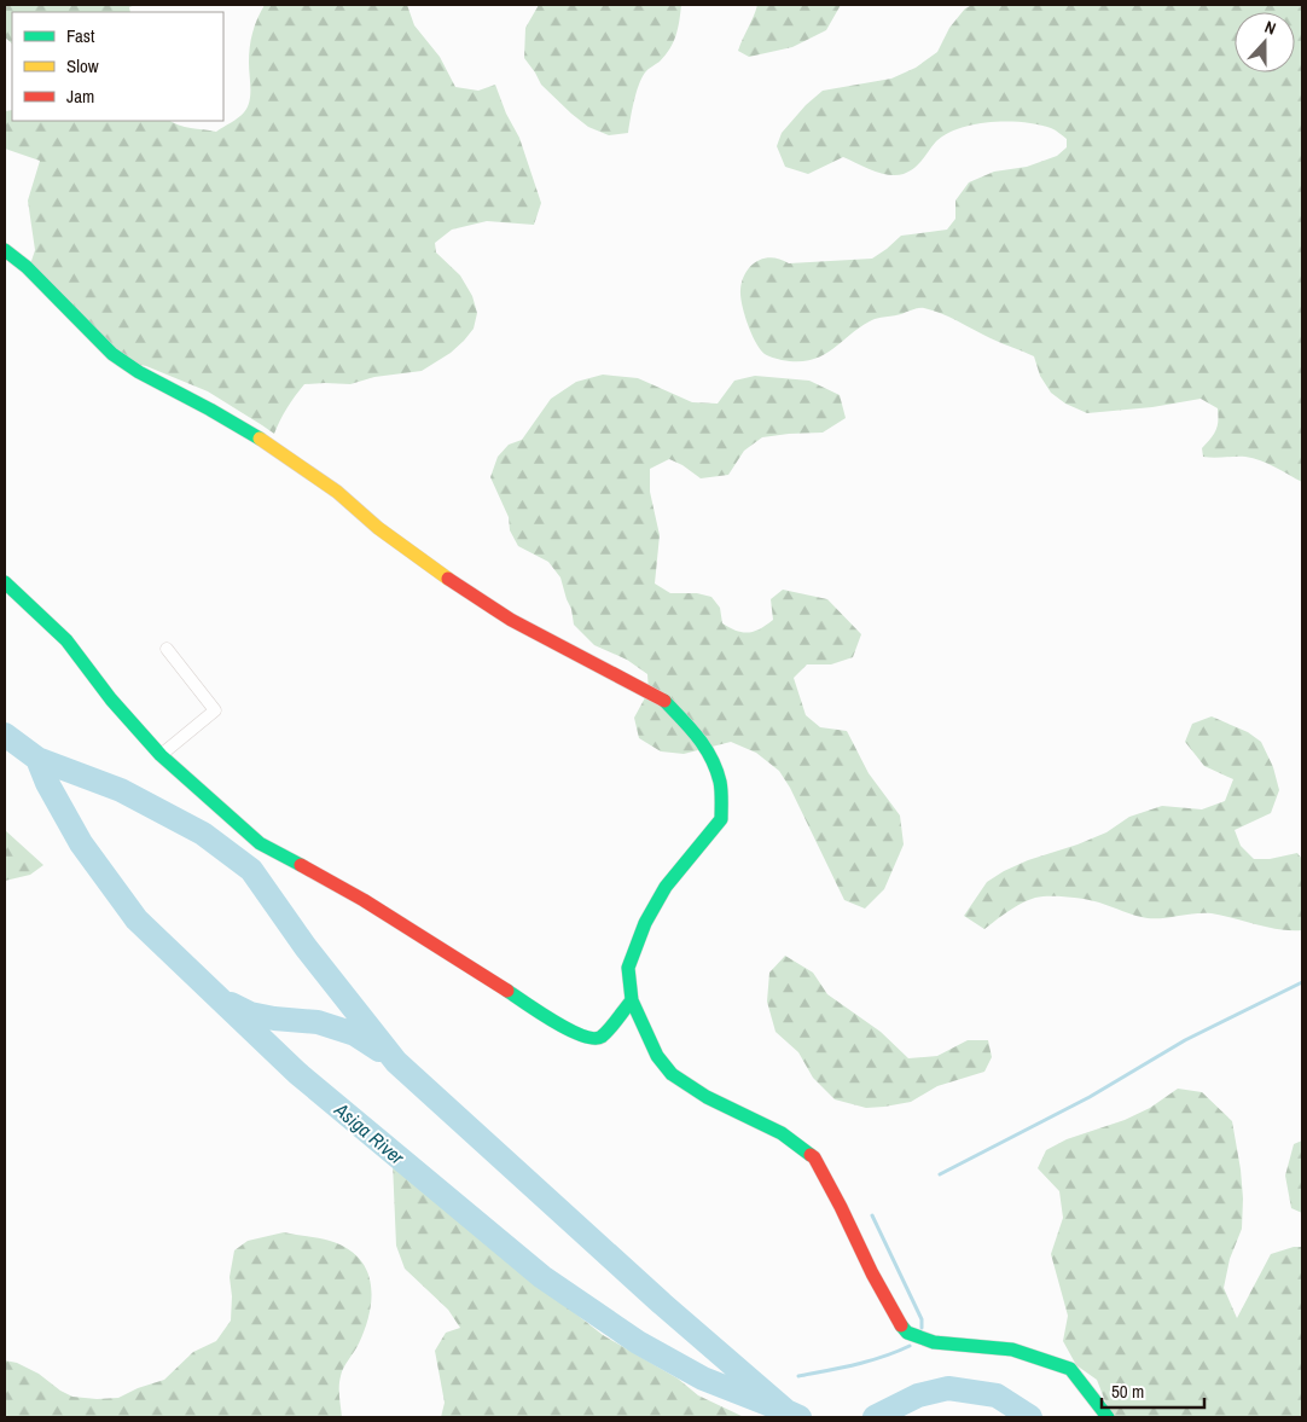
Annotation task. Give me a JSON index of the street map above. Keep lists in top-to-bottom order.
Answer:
{
  "water": ["Asiga River"],
  "legend": ["Fast", "Slow", "Jam"],
  "scale_bar": "50 m",
  "north": "top"
}
